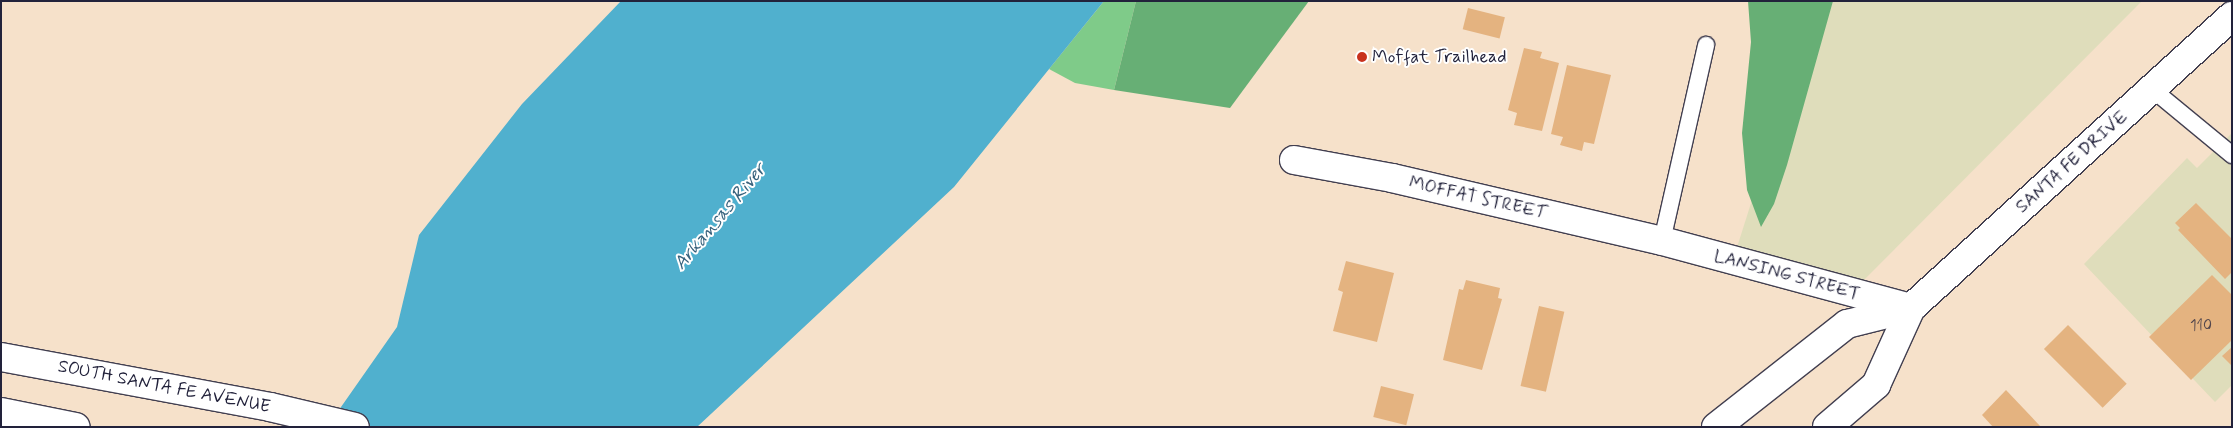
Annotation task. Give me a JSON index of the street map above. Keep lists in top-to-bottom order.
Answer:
{
  "streets": {
    "main road": [
      "SANTA FE DRIVE",
      "MOFFAT STREET",
      "LANSING STREET",
      "SOUTH SANTA FE AVENUE"
    ]
  },
  "crossings": [
    ["SANTA FE DRIVE", "LANSING STREET"],
    ["MOFFAT STREET", "LANSING STREET"]
  ],
  "water": ["Arkansas River"],
  "places": ["Moffat Trailhead"],
  "house_numbers": ["110"]
}
